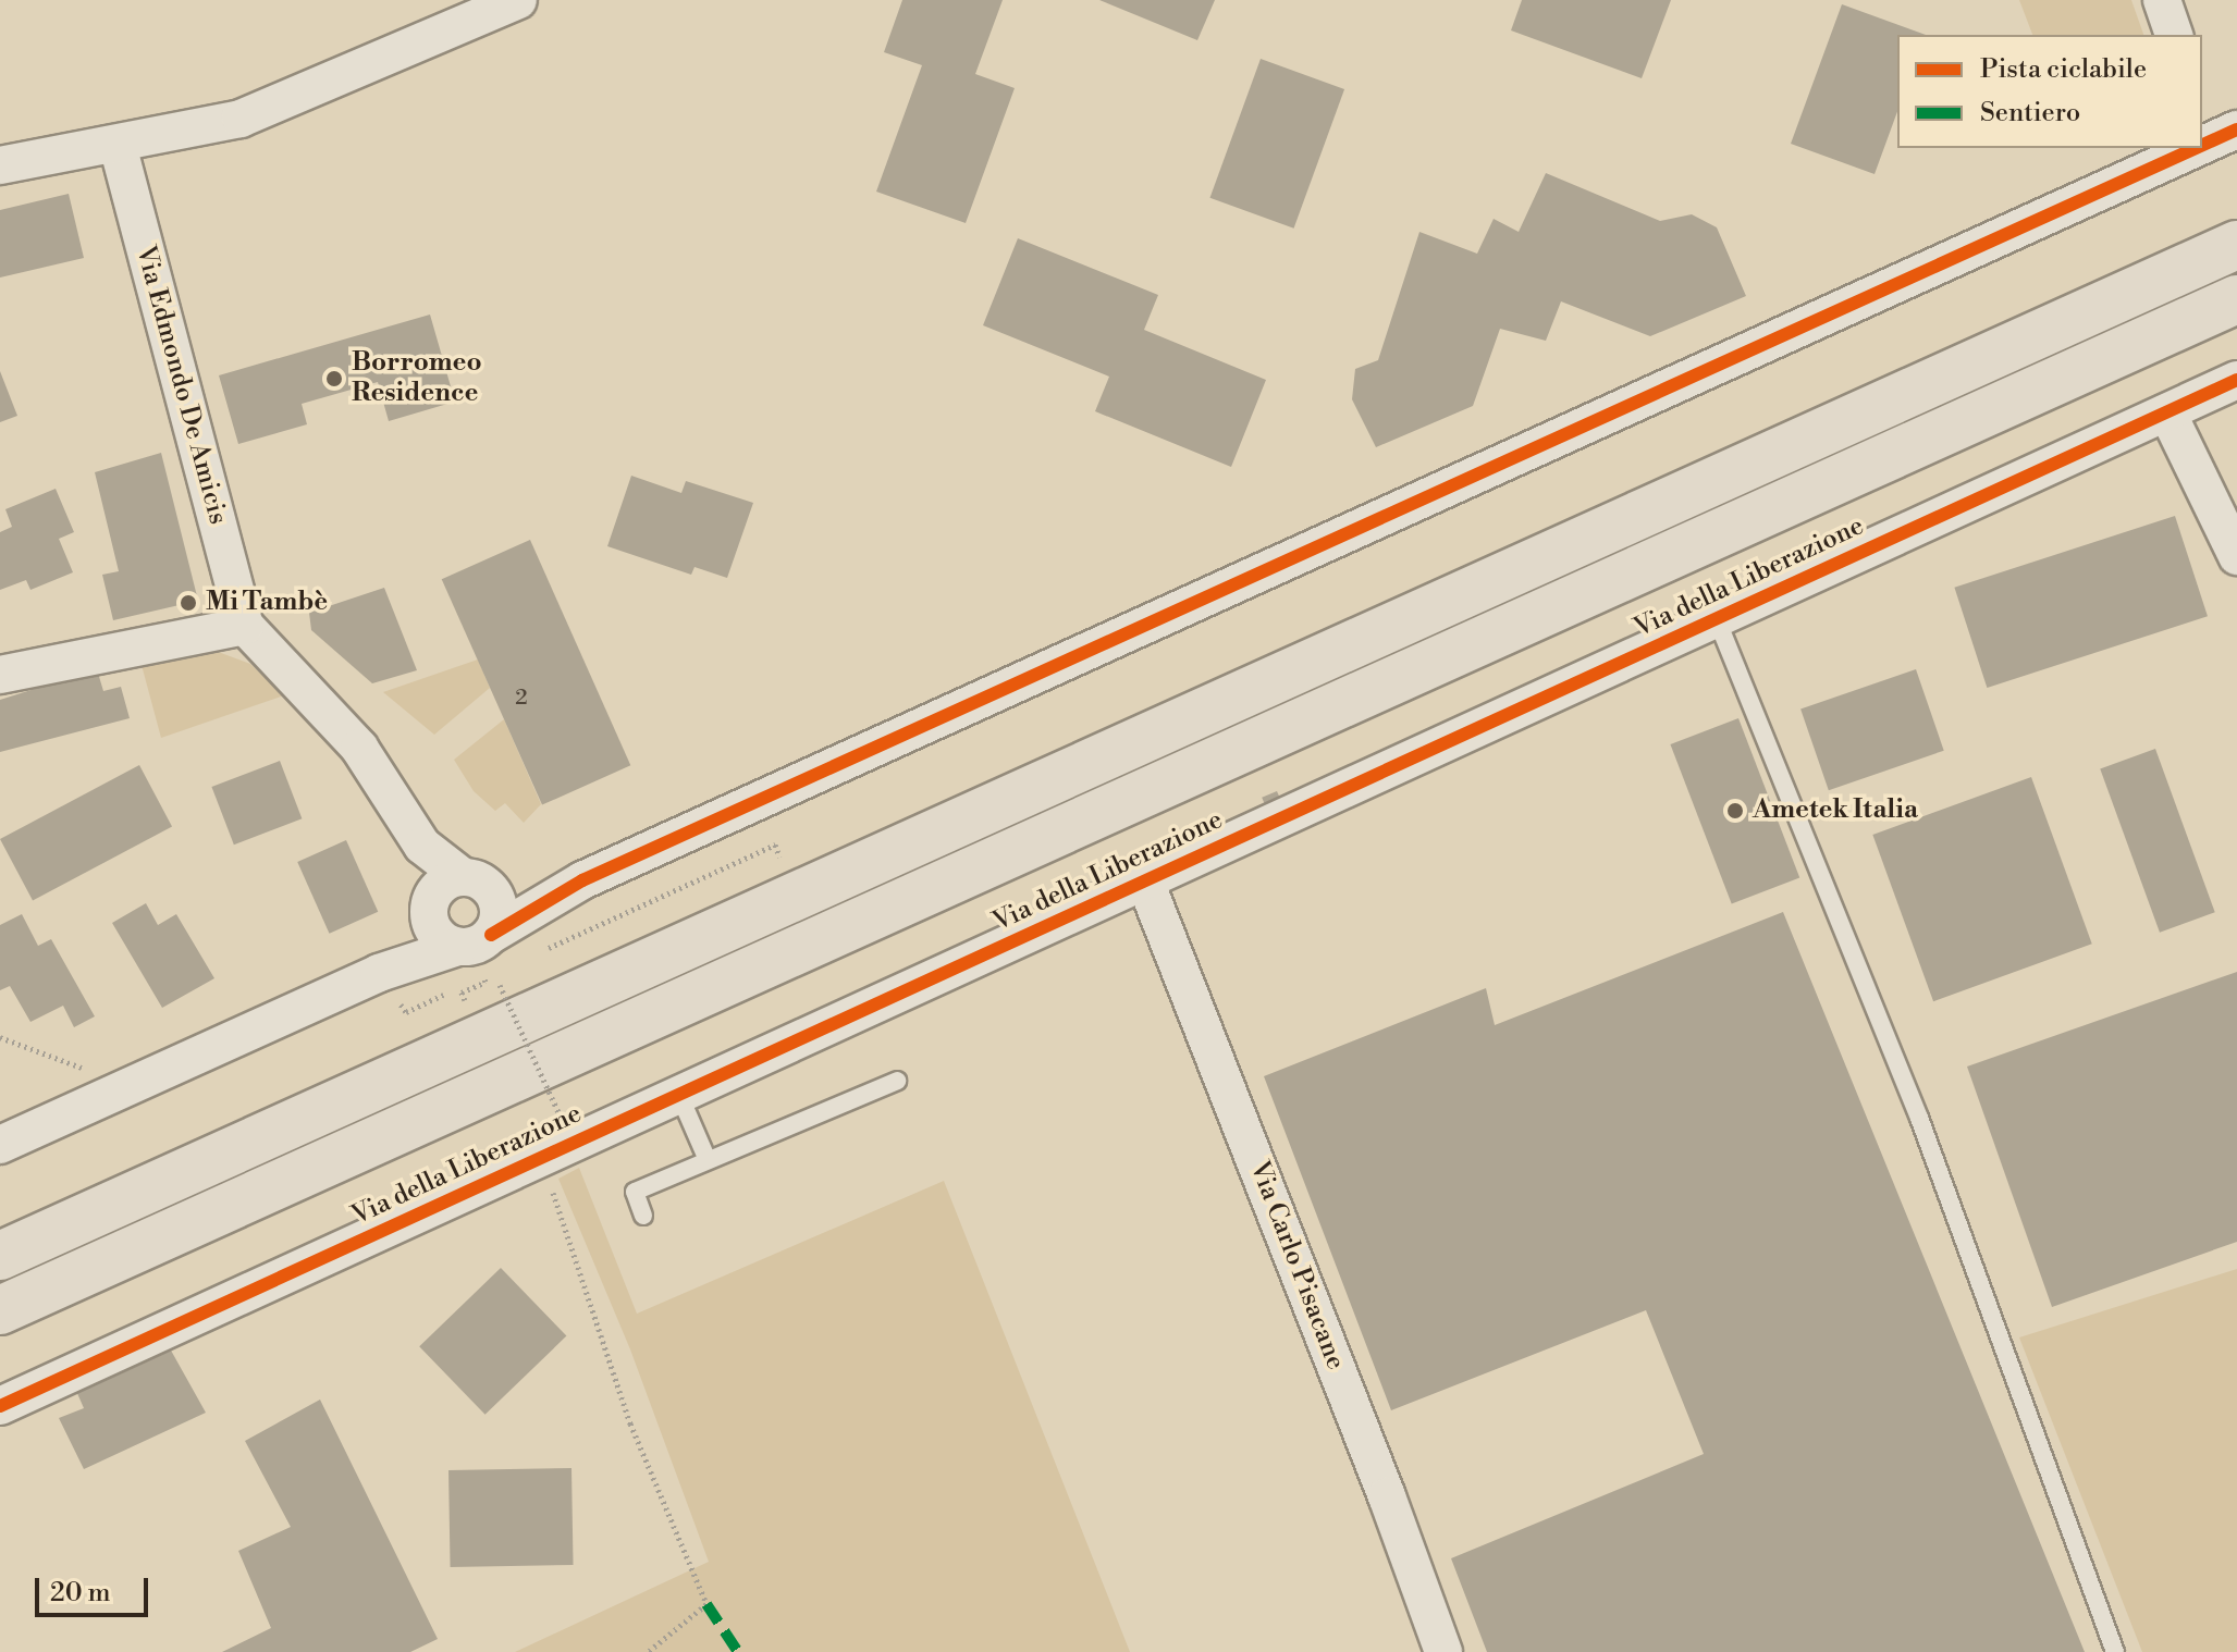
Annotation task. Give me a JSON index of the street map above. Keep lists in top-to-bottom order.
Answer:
{
  "streets": {
    "street": ["Via Edmondo De Amicis", "Via della Liberazione", "Via Carlo Pisacane"]
  },
  "crossings": [
    ["Via della Liberazione", "Via Carlo Pisacane"]
  ],
  "places": ["Borromeo Residence", "Mi Tambè", "Ametek Italia"],
  "house_numbers": ["2"],
  "legend": ["Pista ciclabile", "Sentiero"],
  "scale_bar": "20 m"
}
